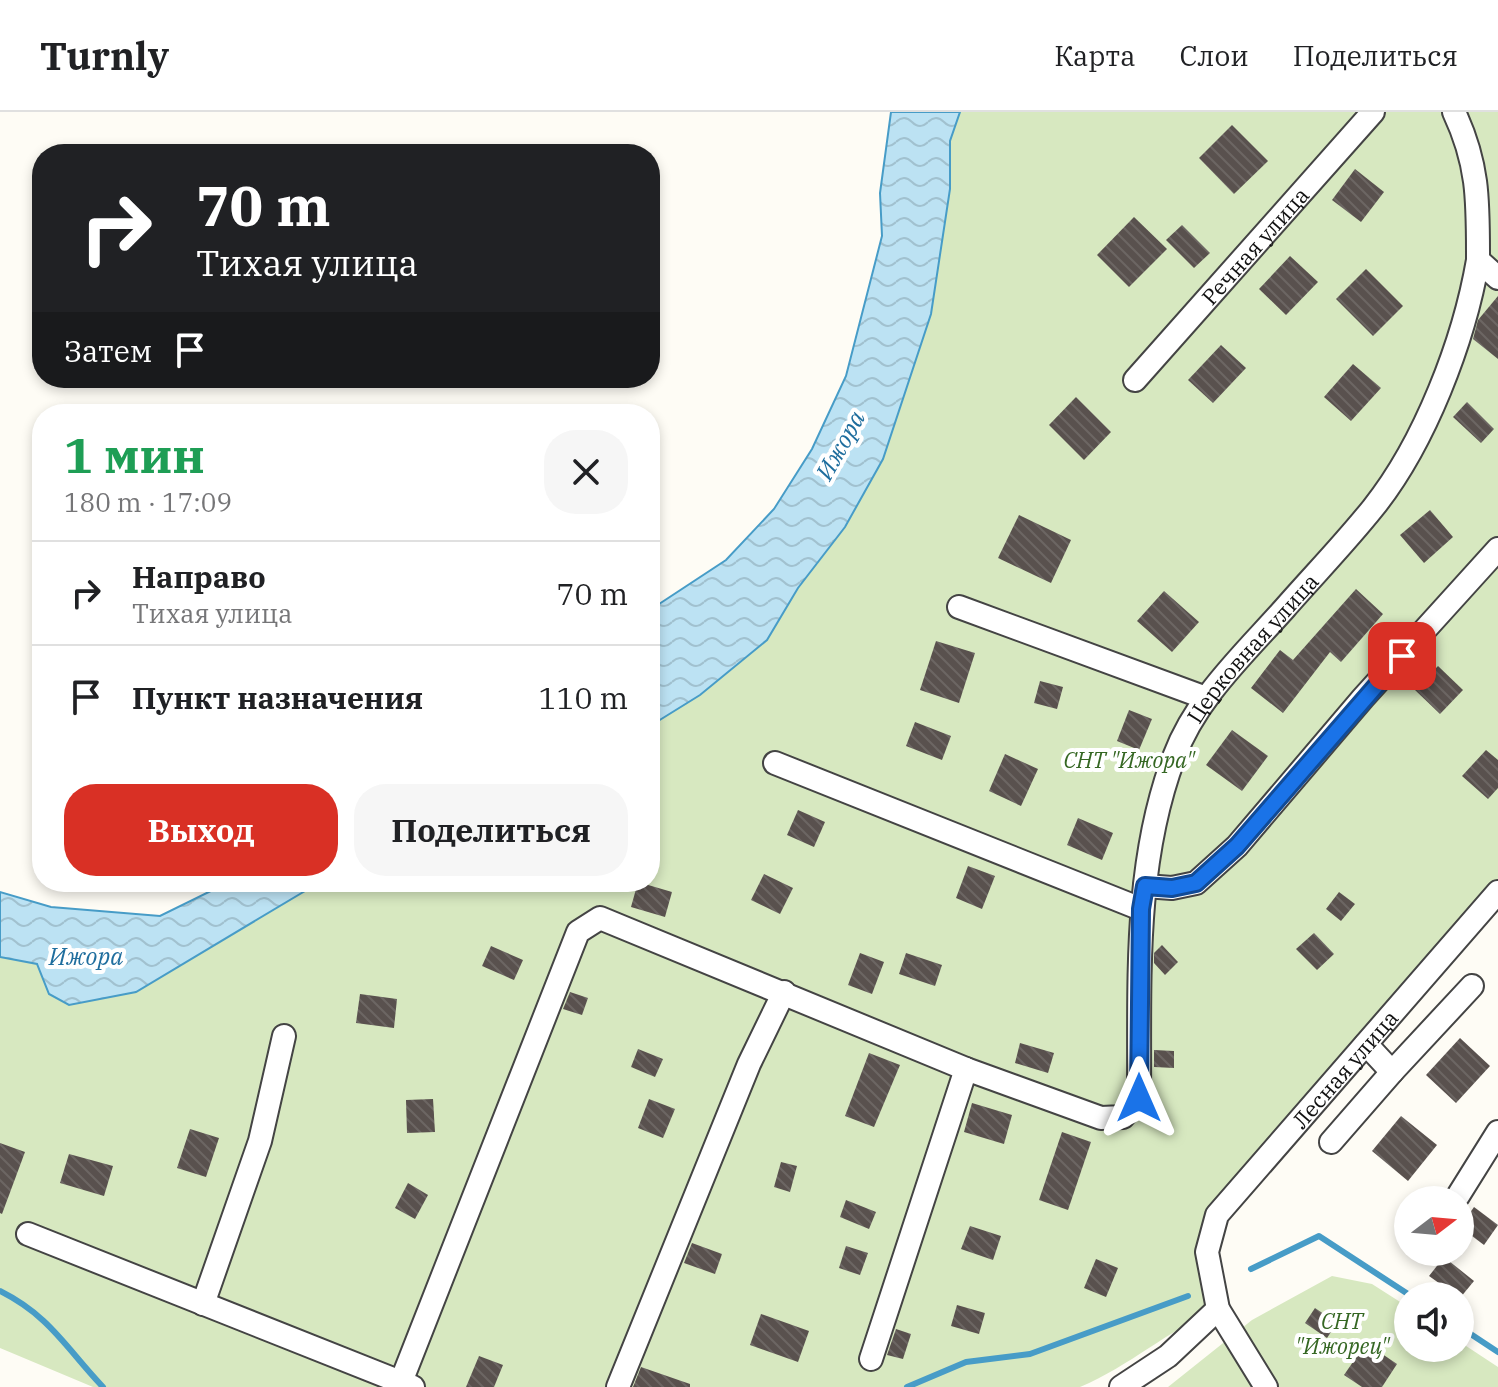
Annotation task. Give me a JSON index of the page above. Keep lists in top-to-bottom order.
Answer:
{
  "streets": {
    "street": ["Речная улица", "Церковная улица", "Лесная улица"]
  },
  "water": ["Ижора"],
  "parks": ["СНТ \"Ижора\"", "СНТ \"Ижорец\""],
  "north": "right",
  "page": {
    "header": "Turnly",
    "nav": ["Карта", "Слои", "Поделиться"],
    "turn": ["70 m", "Тихая улица"],
    "then": "Затем",
    "heading": ["1 мин", "180 m · 17:09"],
    "list": [
      {
        "name": "Направо",
        "note": "Тихая улица",
        "value": "70 m"
      },
      {
        "name": "Пункт назначения",
        "value": "110 m"
      }
    ],
    "buttons": ["Выход", "Поделиться"]
  }
}
